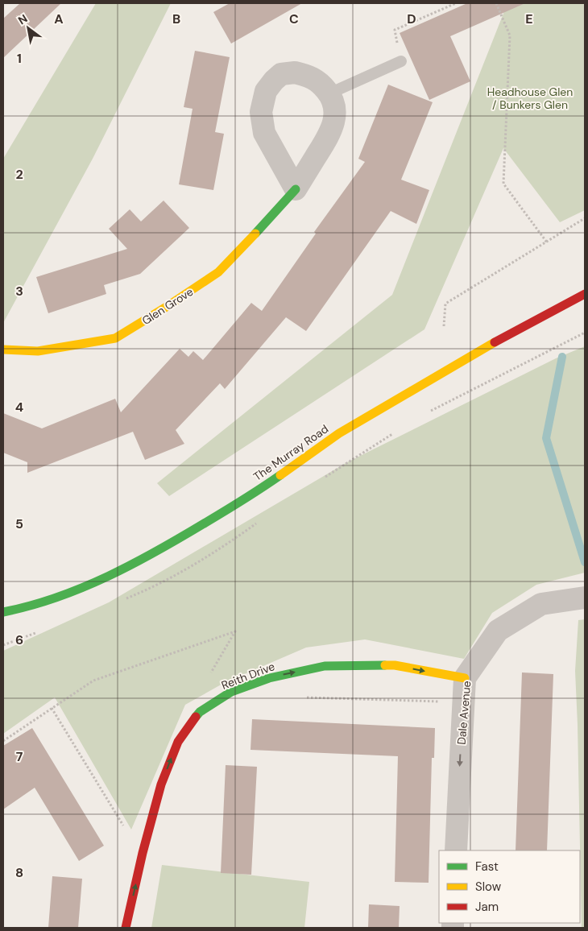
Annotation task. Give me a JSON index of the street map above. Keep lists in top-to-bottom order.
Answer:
{
  "streets": {
    "street": [
      "Glen Grove",
      "The Murray Road",
      "Reith Drive",
      "Dale Avenue"
    ]
  },
  "crossings": [
    ["Reith Drive", "Dale Avenue"]
  ],
  "one_way": ["Reith Drive", "Dale Avenue"],
  "parks": ["Headhouse Glen / Bunkers Glen"],
  "legend": ["Fast", "Slow", "Jam"],
  "north": "top left",
  "grid": {
    "columns": [
      "A",
      "B",
      "C",
      "D",
      "E"
    ],
    "rows": [
      "1",
      "2",
      "3",
      "4",
      "5",
      "6",
      "7",
      "8"
    ]
  }
}
